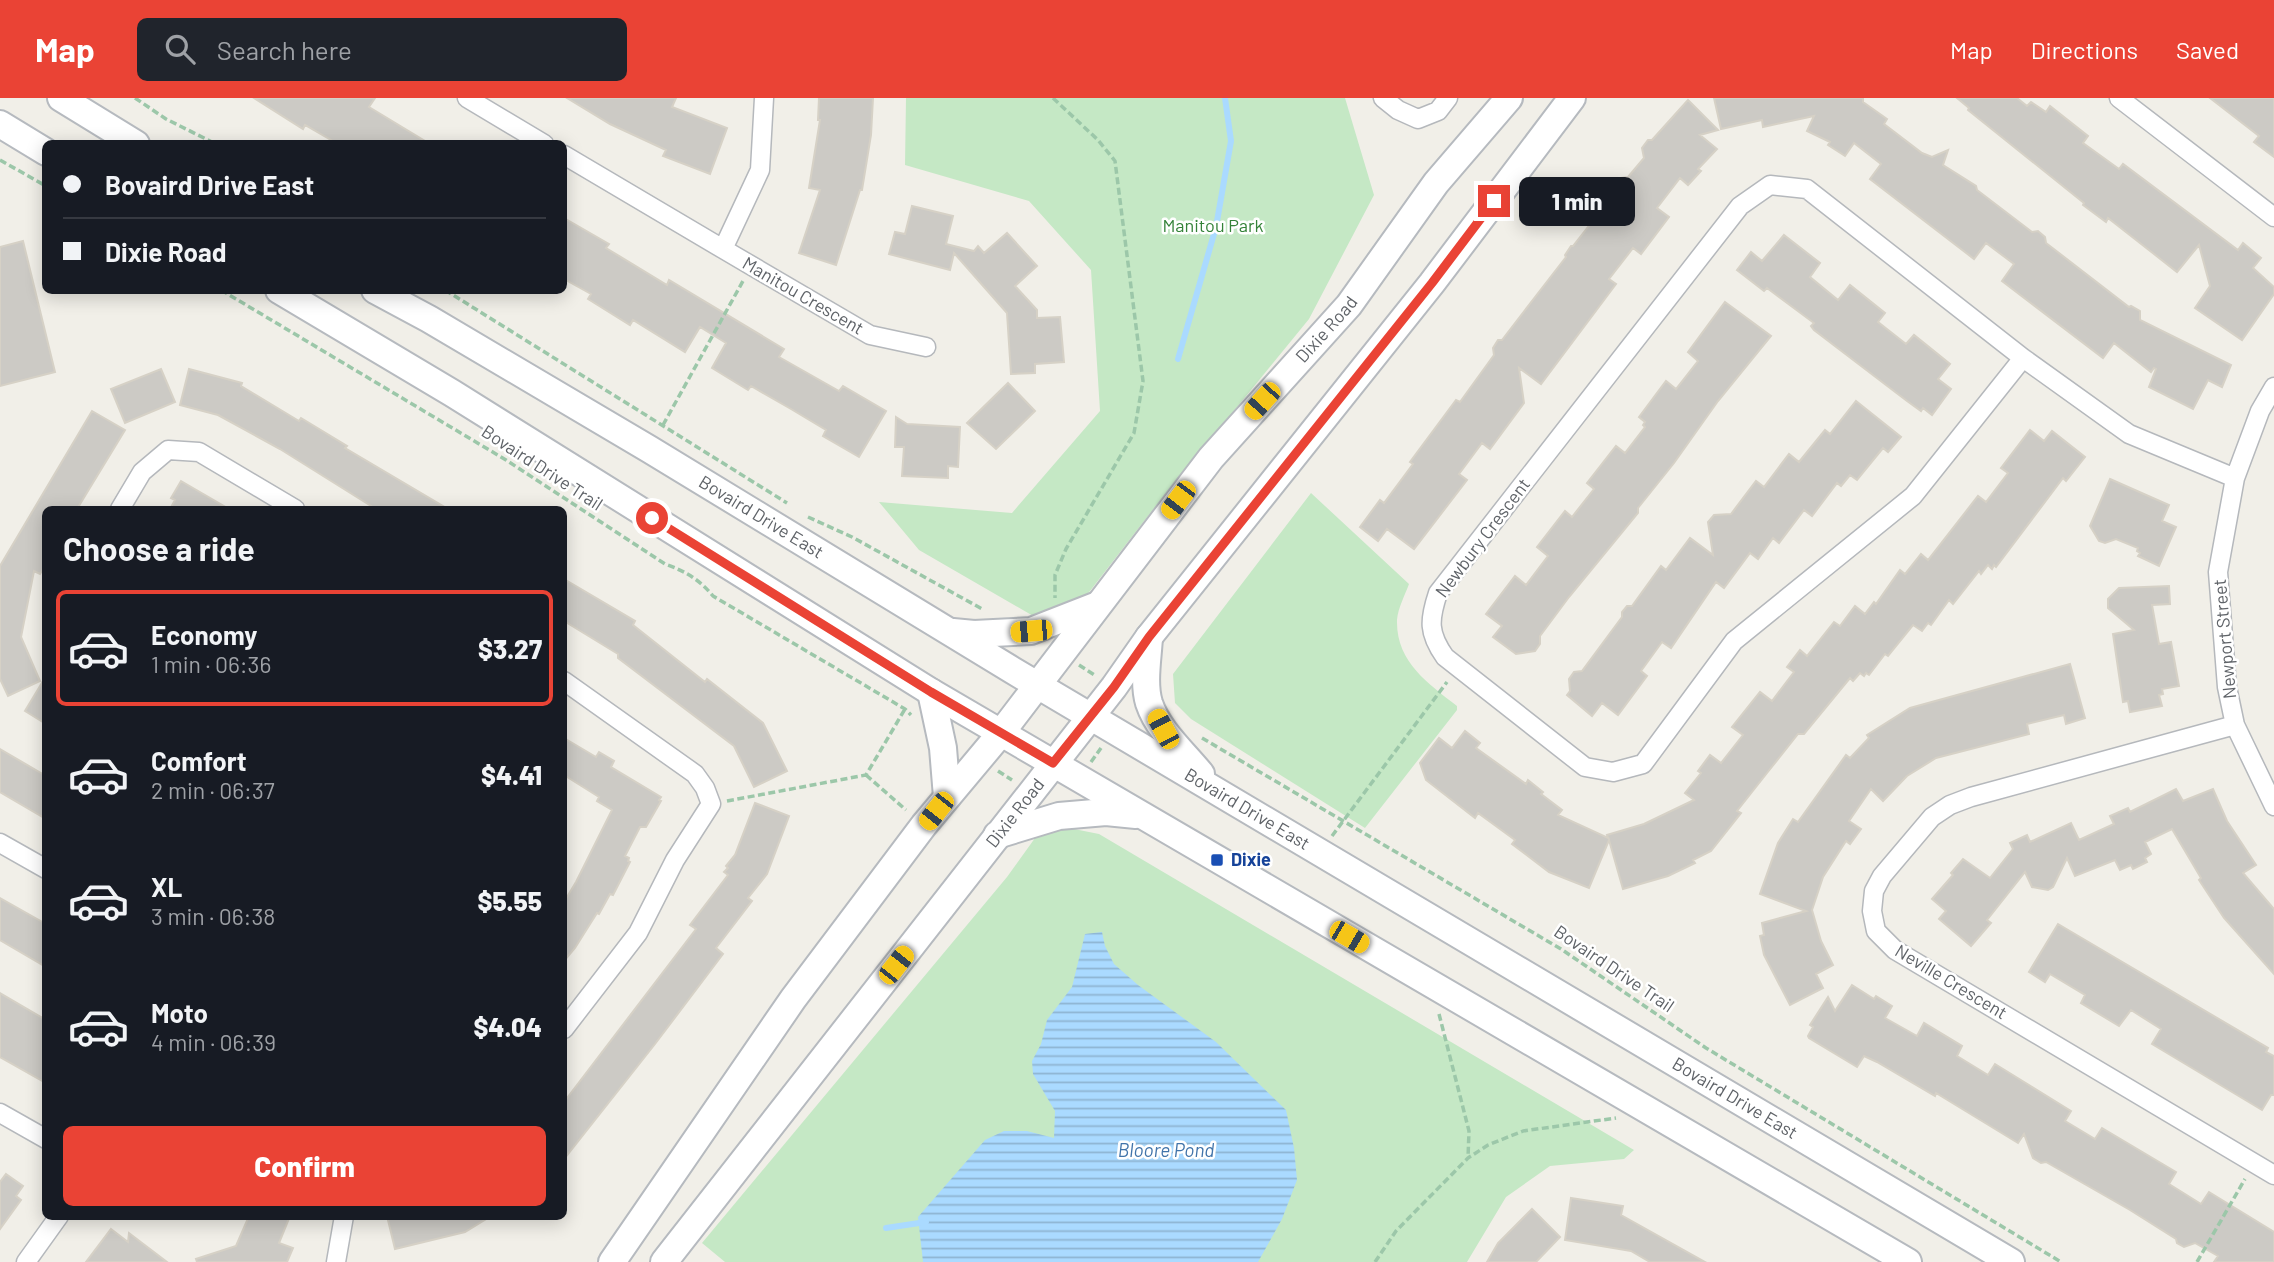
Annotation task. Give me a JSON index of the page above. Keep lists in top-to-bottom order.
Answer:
{
  "streets": {
    "main road": ["Dixie Road", "Bovaird Drive East"],
    "street": [
      "Manitou Crescent",
      "Newbury Crescent",
      "Newport Street",
      "Neville Crescent"
    ],
    "path": ["Bovaird Drive Trail"]
  },
  "crossings": [
    ["Dixie Road", "Bovaird Drive East"],
    ["Newbury Crescent", "Newport Street"],
    ["Newport Street", "Neville Crescent"]
  ],
  "water": ["Bloore Pond"],
  "parks": ["Manitou Park"],
  "places": {
    "transit": ["Dixie"]
  },
  "page": {
    "header": "Map",
    "search": "Search here",
    "nav": ["Map", "Directions", "Saved"],
    "banner": ["Bovaird Drive East", "Dixie Road"],
    "bubble": "1 min",
    "heading": "Choose a ride",
    "list": [
      {
        "name": "Economy",
        "note": "1 min · 06:36",
        "value": "$3.27"
      },
      {
        "name": "Comfort",
        "note": "2 min · 06:37",
        "value": "$4.41"
      },
      {
        "name": "XL",
        "note": "3 min · 06:38",
        "value": "$5.55"
      },
      {
        "name": "Moto",
        "note": "4 min · 06:39",
        "value": "$4.04"
      }
    ],
    "buttons": "Confirm"
  }
}
